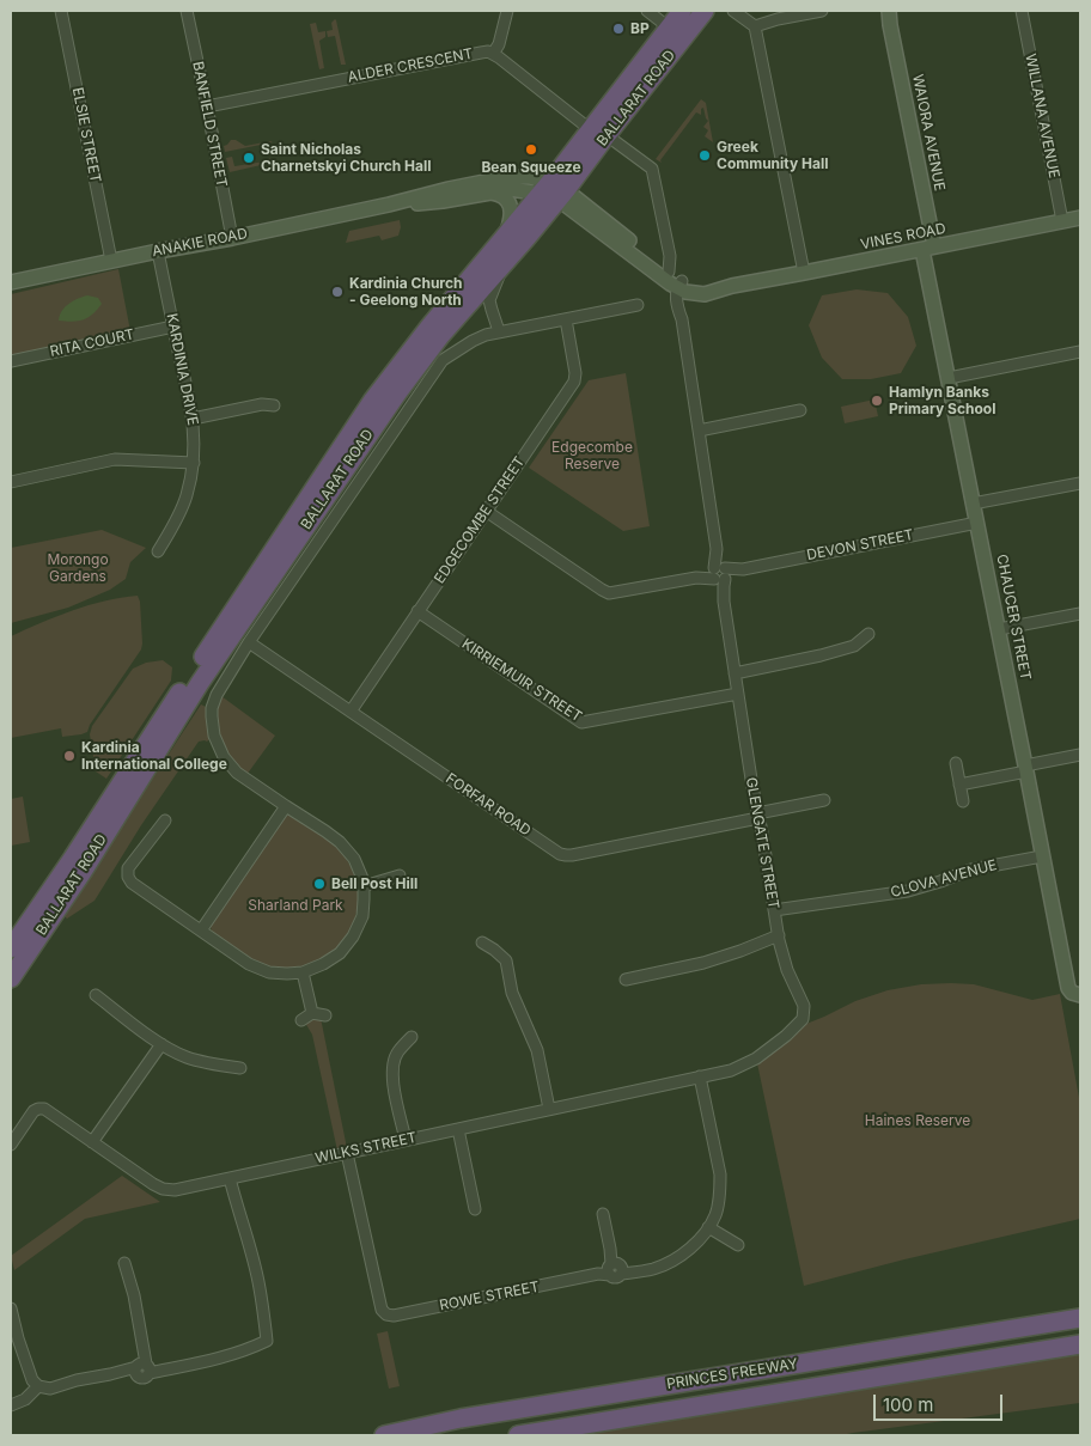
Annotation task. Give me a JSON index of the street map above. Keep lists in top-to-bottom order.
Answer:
{
  "streets": {
    "highway": ["BALLARAT ROAD", "PRINCES FREEWAY"],
    "main road": [
      "WAIORA AVENUE",
      "VINES ROAD",
      "ANAKIE ROAD",
      "CHAUCER STREET"
    ],
    "street": [
      "ALDER CRESCENT",
      "WILLANA AVENUE",
      "BANFIELD STREET",
      "ELSIE STREET",
      "RITA COURT",
      "KARDINIA DRIVE",
      "EDGECOMBE STREET",
      "DEVON STREET",
      "KIRRIEMUIR STREET",
      "FORFAR ROAD",
      "GLENGATE STREET",
      "CLOVA AVENUE",
      "WILKS STREET",
      "ROWE STREET"
    ]
  },
  "crossings": [
    ["ALDER CRESCENT", "BALLARAT ROAD"],
    ["ALDER CRESCENT", "BANFIELD STREET"],
    ["ALDER CRESCENT", "ANAKIE ROAD"],
    ["BALLARAT ROAD", "ANAKIE ROAD"],
    ["BALLARAT ROAD", "FORFAR ROAD"],
    ["WILLANA AVENUE", "VINES ROAD"],
    ["BANFIELD STREET", "ANAKIE ROAD"],
    ["WAIORA AVENUE", "VINES ROAD"],
    ["WAIORA AVENUE", "CHAUCER STREET"],
    ["ELSIE STREET", "ANAKIE ROAD"],
    ["VINES ROAD", "ANAKIE ROAD"],
    ["VINES ROAD", "CHAUCER STREET"],
    ["VINES ROAD", "GLENGATE STREET"],
    ["ANAKIE ROAD", "KARDINIA DRIVE"],
    ["ANAKIE ROAD", "GLENGATE STREET"],
    ["RITA COURT", "KARDINIA DRIVE"],
    ["EDGECOMBE STREET", "DEVON STREET"],
    ["EDGECOMBE STREET", "KIRRIEMUIR STREET"],
    ["EDGECOMBE STREET", "FORFAR ROAD"],
    ["DEVON STREET", "CHAUCER STREET"],
    ["DEVON STREET", "GLENGATE STREET"],
    ["CHAUCER STREET", "CLOVA AVENUE"],
    ["KIRRIEMUIR STREET", "GLENGATE STREET"],
    ["FORFAR ROAD", "GLENGATE STREET"],
    ["GLENGATE STREET", "CLOVA AVENUE"],
    ["GLENGATE STREET", "WILKS STREET"],
    ["WILKS STREET", "ROWE STREET"]
  ],
  "parks": [
    "Edgecombe Reserve",
    "Morongo Gardens",
    "Sharland Park",
    "Haines Reserve"
  ],
  "places": [
    "BP",
    "Bean Squeeze",
    "Greek Community Hall",
    "Saint Nicholas Charnetskyi Church Hall",
    "Kardinia Church - Geelong North",
    "Hamlyn Banks Primary School",
    "Kardinia International College",
    "Bell Post Hill"
  ],
  "scale_bar": "100 m"
}
